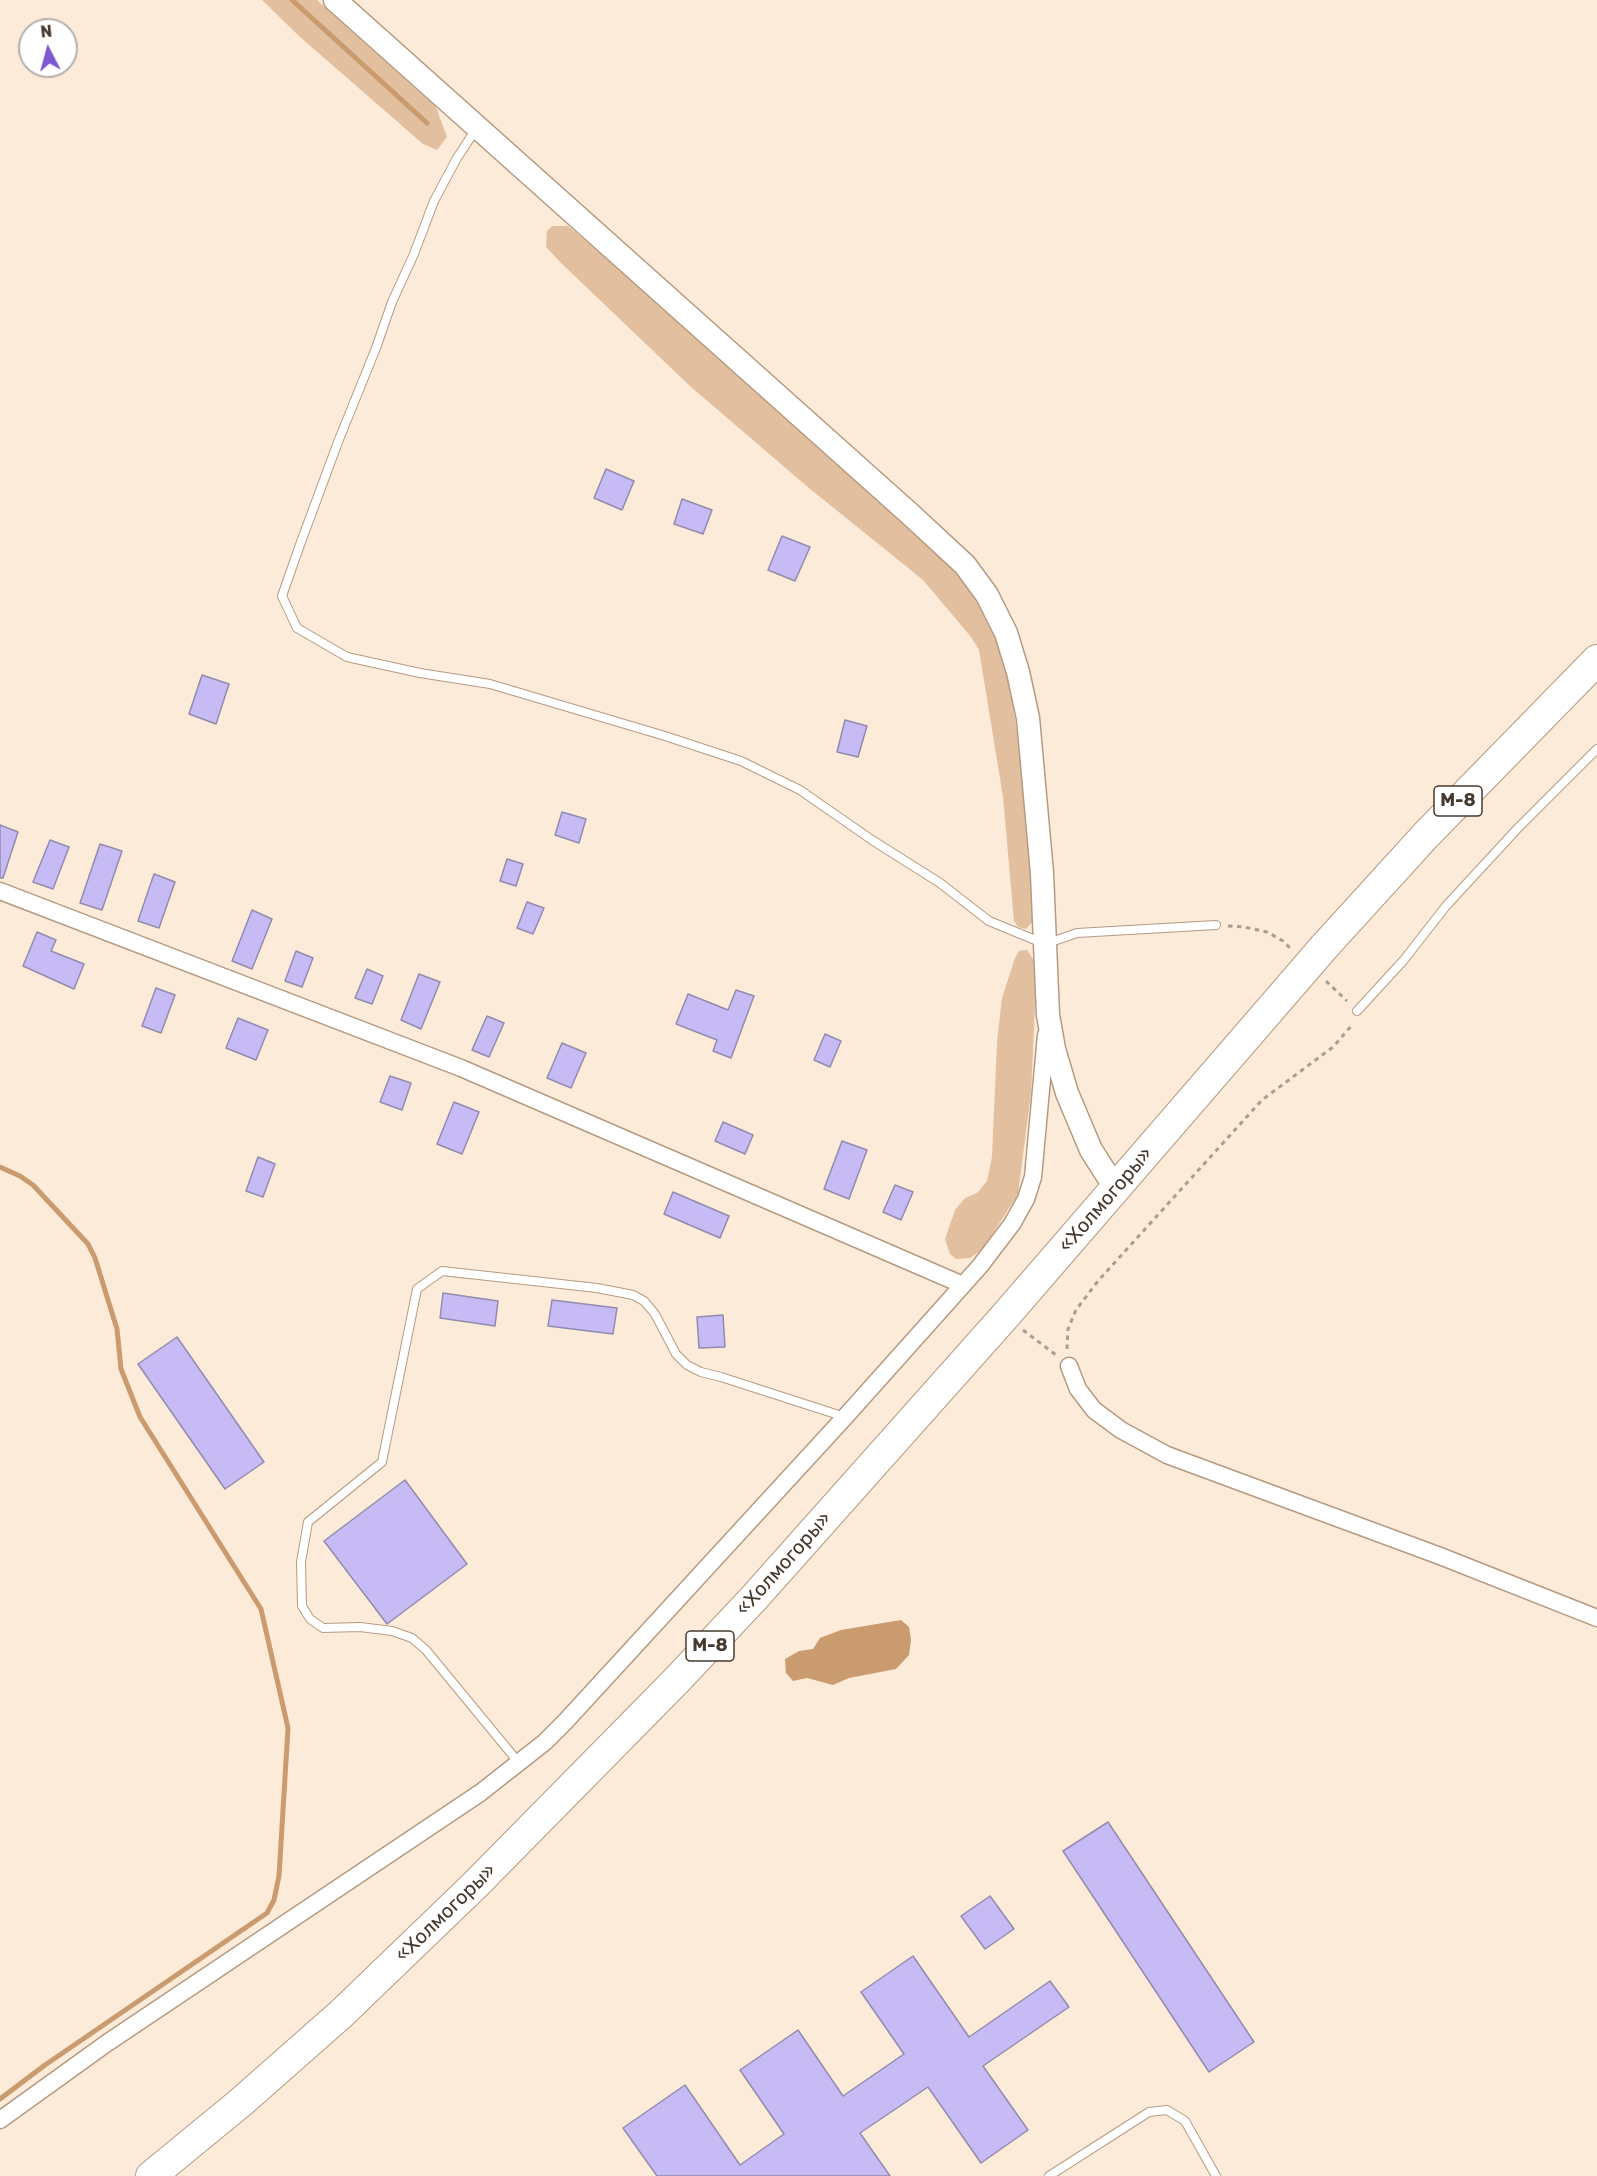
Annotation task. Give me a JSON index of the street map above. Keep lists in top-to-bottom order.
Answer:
{
  "streets": {
    "highway": ["М-8", "«Холмогоры»"]
  },
  "north": "top"
}
